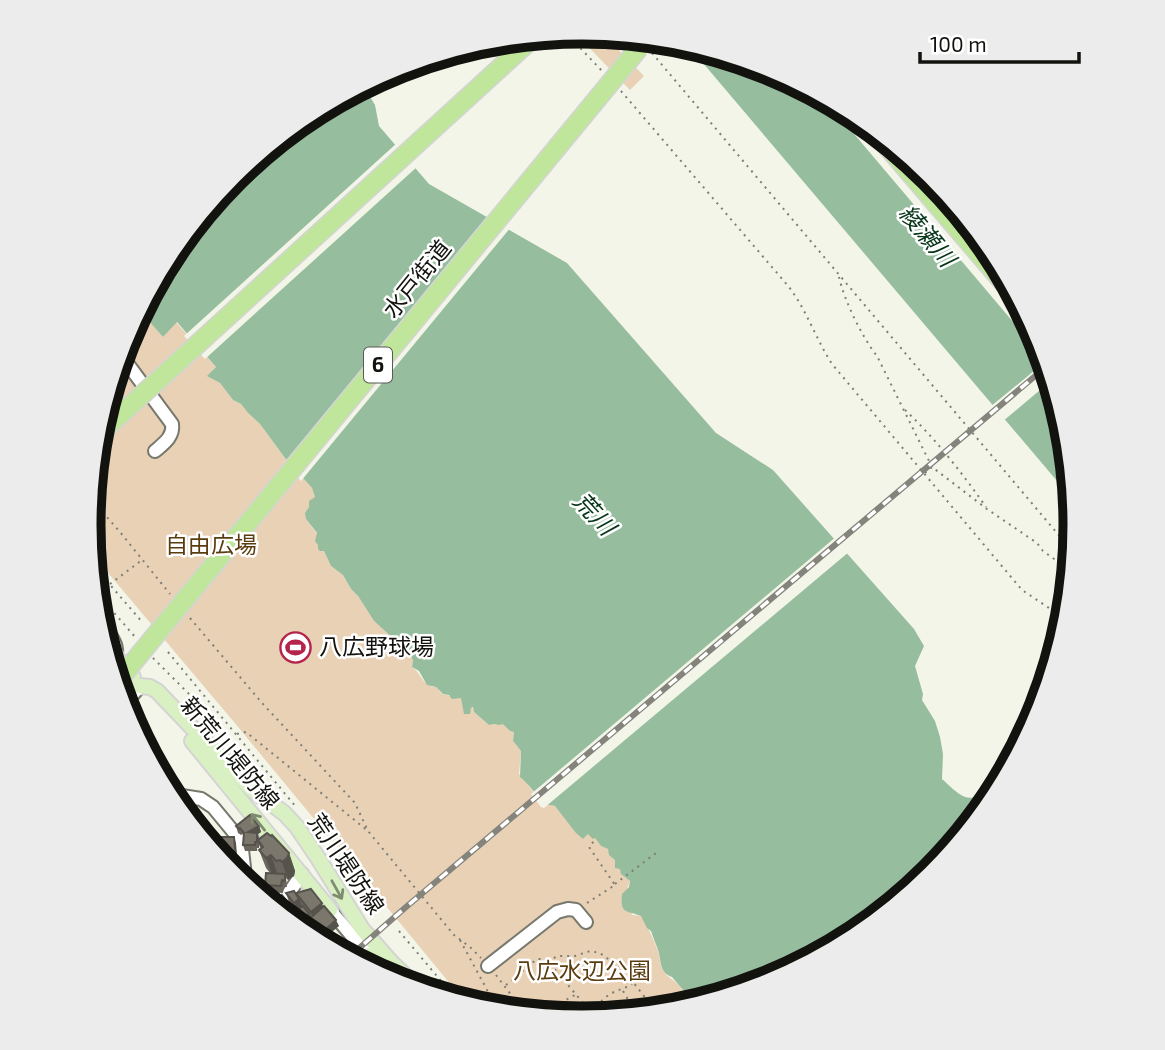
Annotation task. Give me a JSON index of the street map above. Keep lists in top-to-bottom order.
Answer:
{
  "streets": {
    "highway": ["水戸街道", "6"],
    "main road": ["新荒川堤防線", "荒川堤防線"]
  },
  "crossings": [
    ["新荒川堤防線", "荒川堤防線"]
  ],
  "one_way": ["新荒川堤防線", "荒川堤防線"],
  "water": ["綾瀬川", "荒川"],
  "parks": ["自由広場", "八広水辺公園"],
  "places": {
    "sports": ["八広野球場"]
  },
  "scale_bar": "100 m"
}
